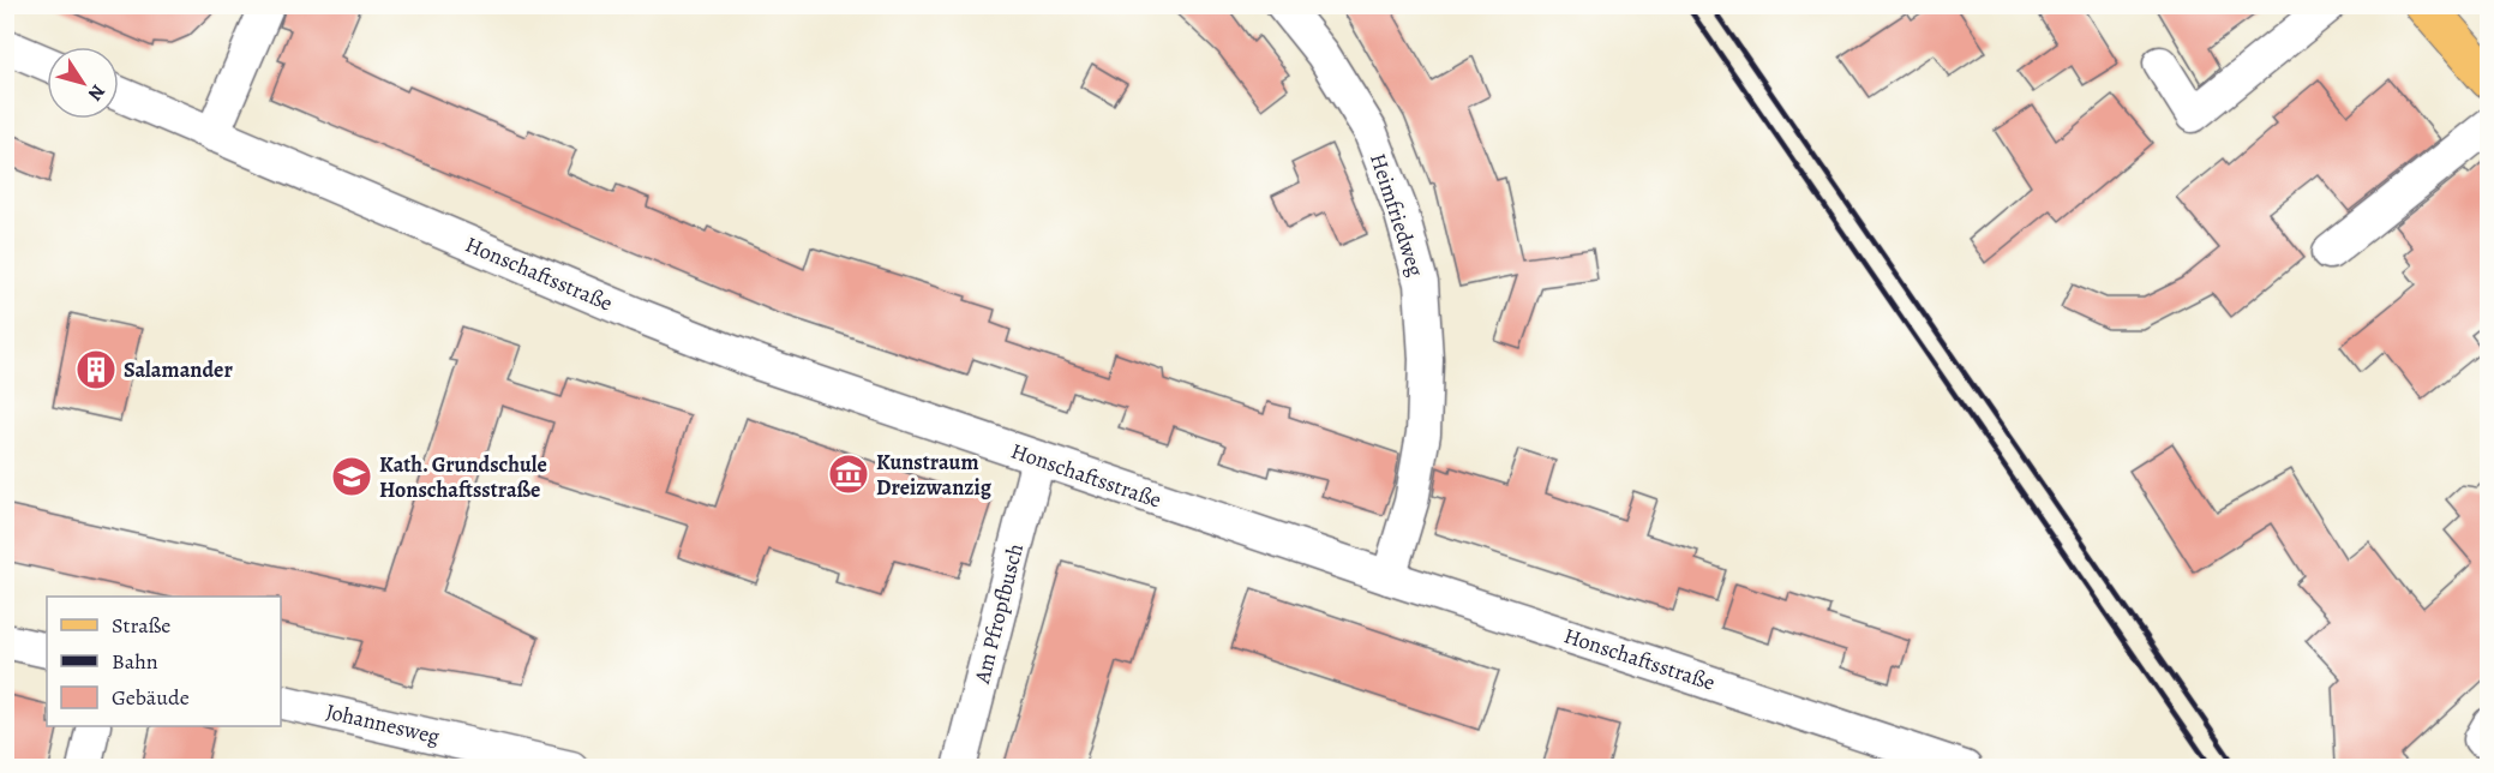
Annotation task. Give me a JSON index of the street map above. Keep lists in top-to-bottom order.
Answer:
{
  "streets": {
    "street": [
      "Heimfriedweg",
      "Honschaftsstraße",
      "Am Pfropfbusch",
      "Johannesweg"
    ]
  },
  "crossings": [
    ["Heimfriedweg", "Honschaftsstraße"],
    ["Honschaftsstraße", "Am Pfropfbusch"]
  ],
  "places": {
    "building": ["Salamander"],
    "museum": ["Kunstraum Dreizwanzig"],
    "school or university": ["Kath. Grundschule Honschaftsstraße"]
  },
  "legend": ["Straße", "Bahn", "Gebäude"],
  "north": "bottom right"
}
